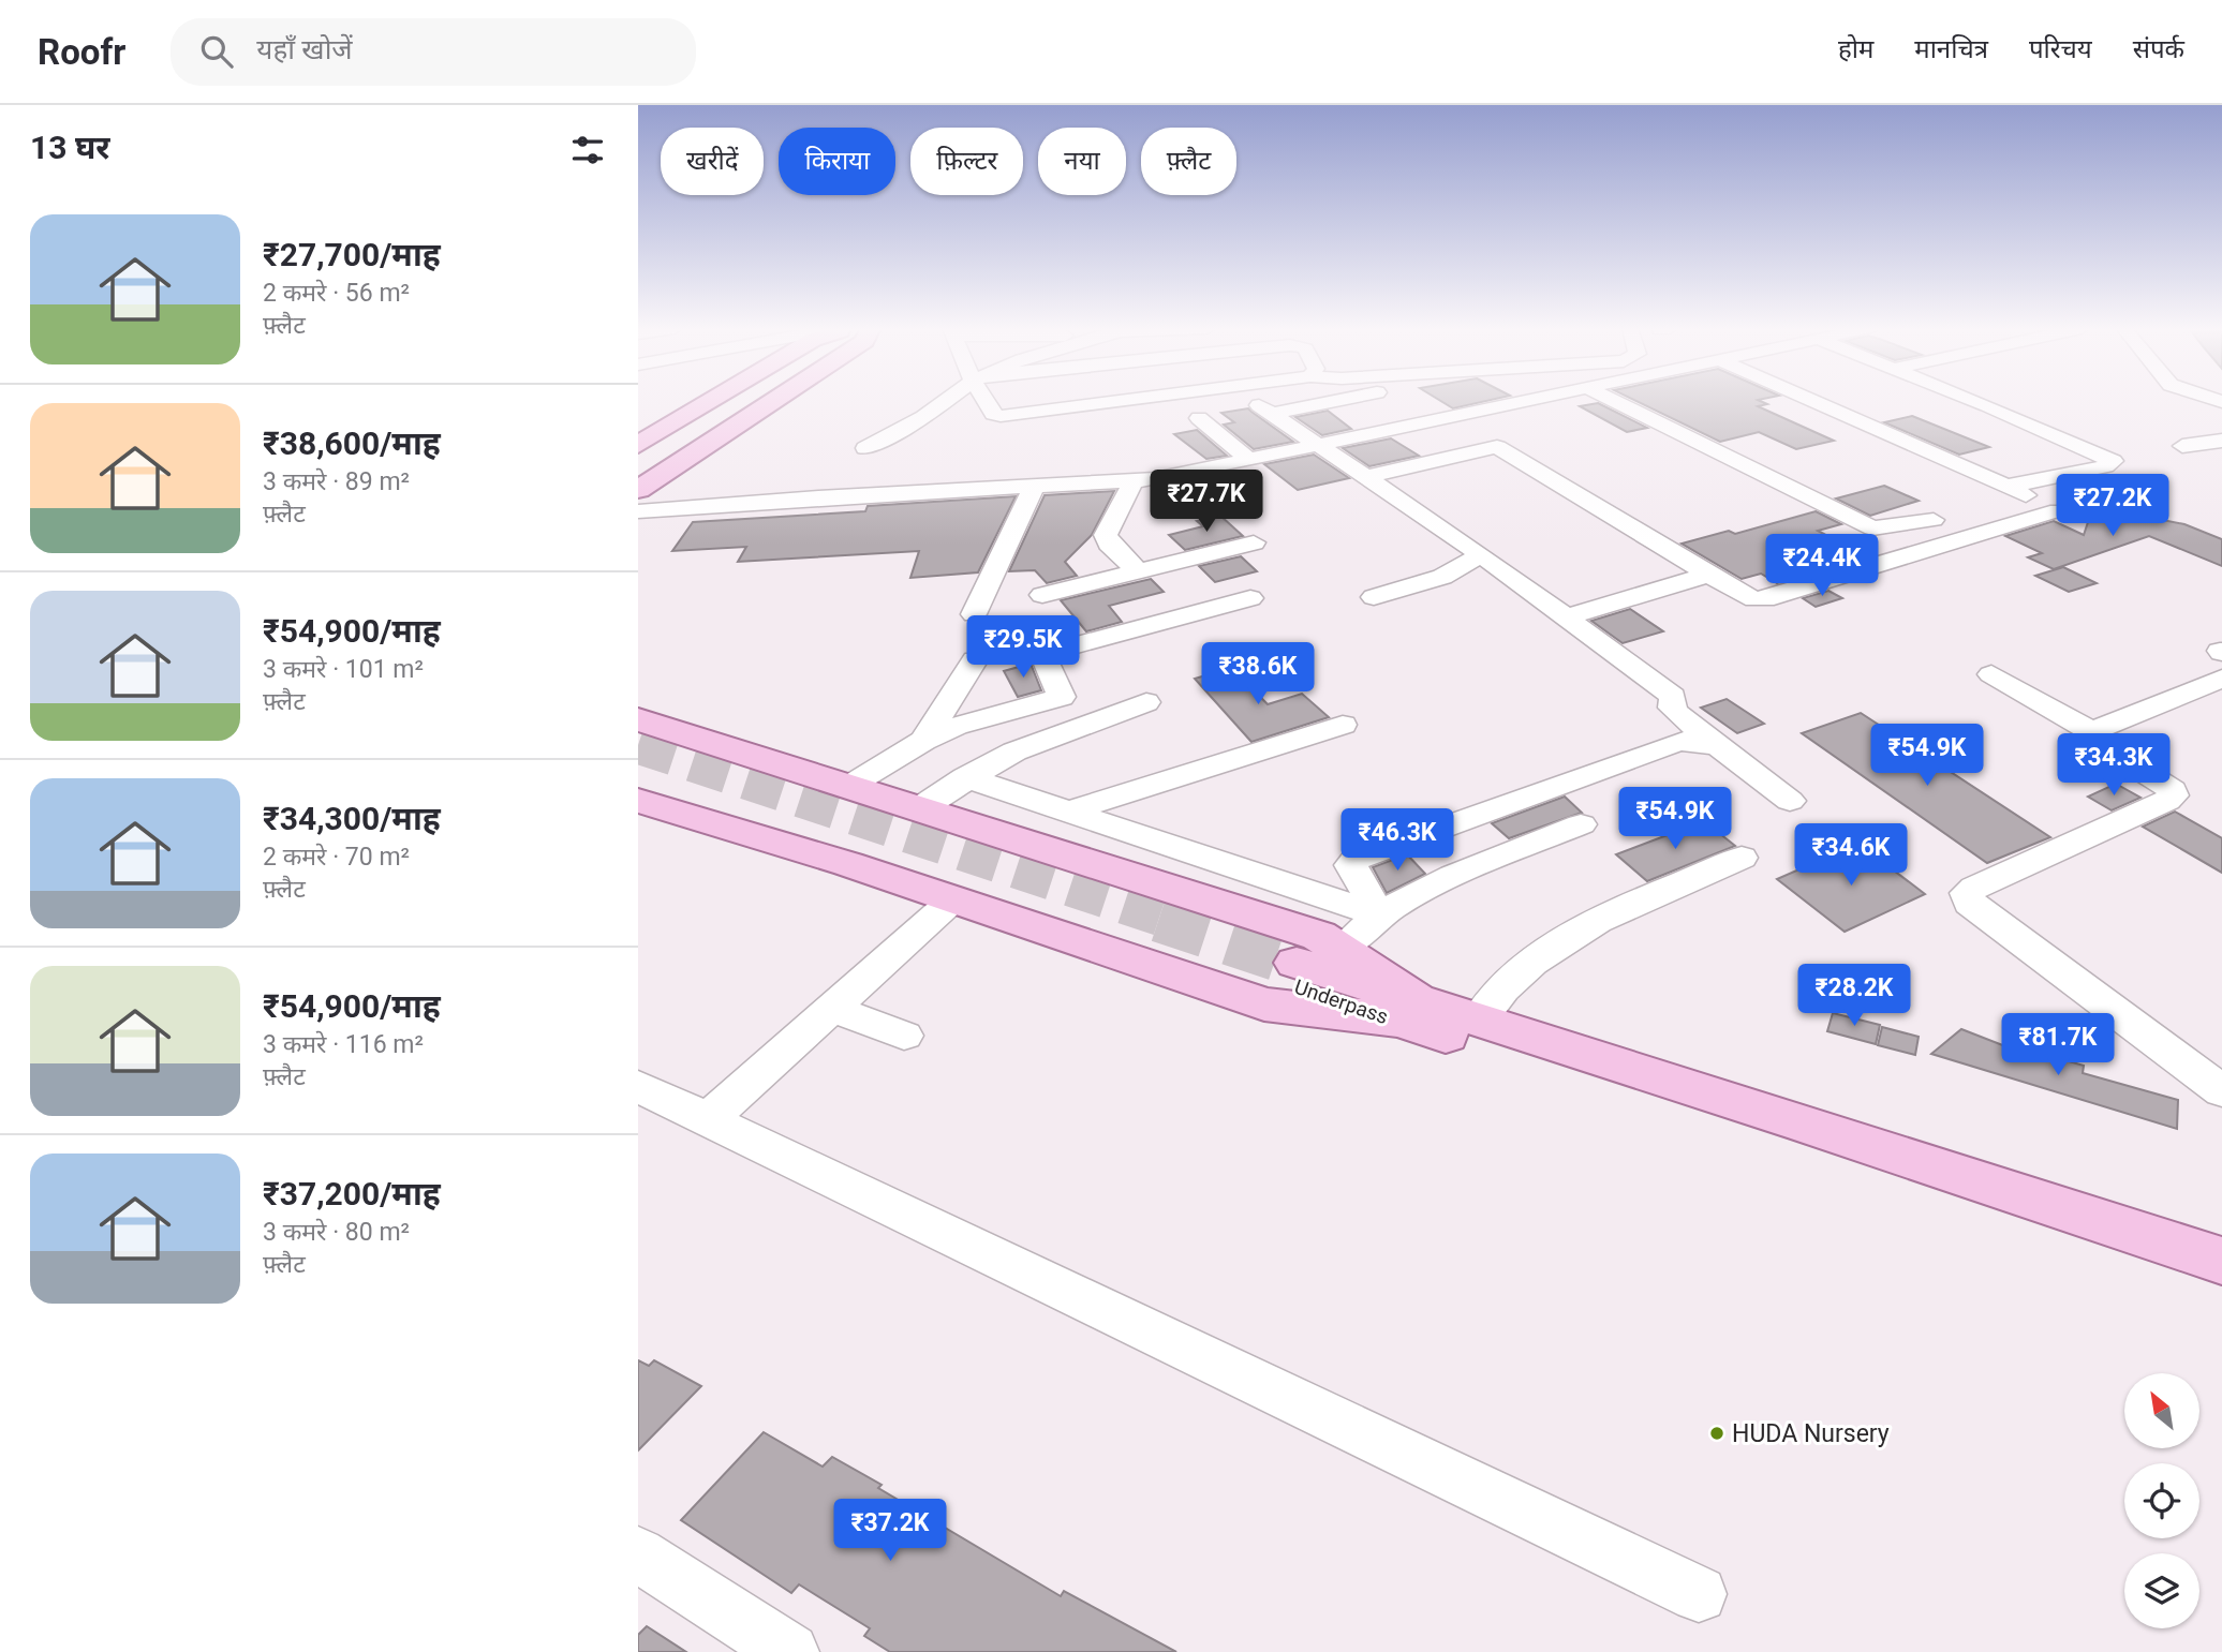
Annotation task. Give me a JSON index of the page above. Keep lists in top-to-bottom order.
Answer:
{
  "streets": {
    "main road": ["Underpass"]
  },
  "places": ["HUDA Nursery"],
  "north": "top left",
  "page": {
    "header": "Roofr",
    "search": "यहाँ खोजें",
    "nav": [
      "होम",
      "मानचित्र",
      "परिचय",
      "संपर्क"
    ],
    "heading": "13 घर",
    "chip": [
      "खरीदें",
      "किराया",
      "फ़िल्टर",
      "नया",
      "फ़्लैट"
    ],
    "list": [
      {
        "name": "₹27,700/माह",
        "note": "2 कमरे · 56 m² · फ़्लैट"
      },
      {
        "name": "₹38,600/माह",
        "note": "3 कमरे · 89 m² · फ़्लैट"
      },
      {
        "name": "₹54,900/माह",
        "note": "3 कमरे · 101 m² · फ़्लैट"
      },
      {
        "name": "₹34,300/माह",
        "note": "2 कमरे · 70 m² · फ़्लैट"
      },
      {
        "name": "₹54,900/माह",
        "note": "3 कमरे · 116 m² · फ़्लैट"
      },
      {
        "name": "₹37,200/माह",
        "note": "3 कमरे · 80 m² · फ़्लैट"
      }
    ],
    "price": [
      "₹27.7K",
      "₹27.2K",
      "₹24.4K",
      "₹29.5K",
      "₹38.6K",
      "₹54.9K",
      "₹34.3K",
      "₹54.9K",
      "₹46.3K",
      "₹34.6K",
      "₹28.2K",
      "₹81.7K",
      "₹37.2K"
    ]
  }
}
